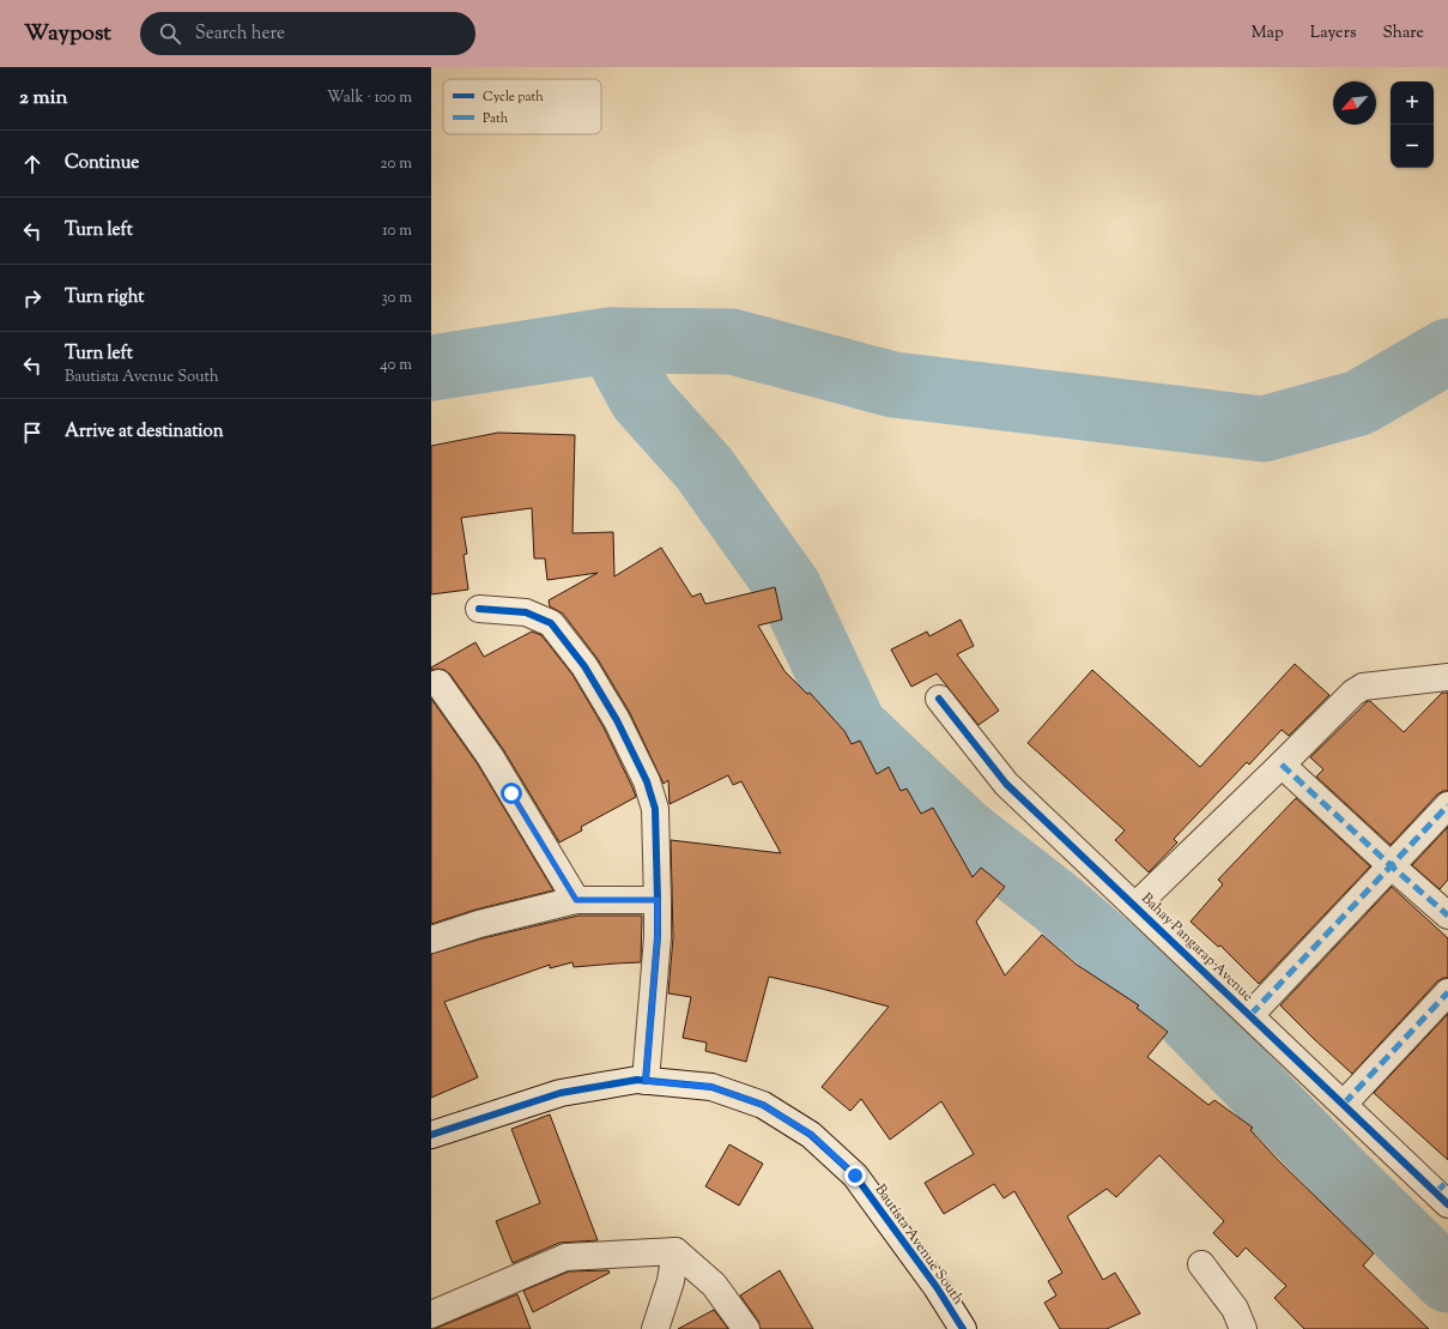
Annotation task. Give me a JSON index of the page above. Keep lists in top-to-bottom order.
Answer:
{
  "streets": {
    "street": ["Bahay Pangarap Avenue", "Bautista Avenue South"]
  },
  "legend": ["Cycle path", "Path"],
  "north": "bottom left",
  "page": {
    "header": "Waypost",
    "search": "Search here",
    "nav": ["Map", "Layers", "Share"],
    "heading": ["2 min", "Walk · 100 m"],
    "map_buttons": ["+", "−"],
    "list": [
      ["Continue", "20 m"],
      ["Turn left", "10 m"],
      ["Turn right", "30 m"],
      ["Turn left", "Bautista Avenue South", "40 m"],
      "Arrive at destination"
    ]
  }
}
